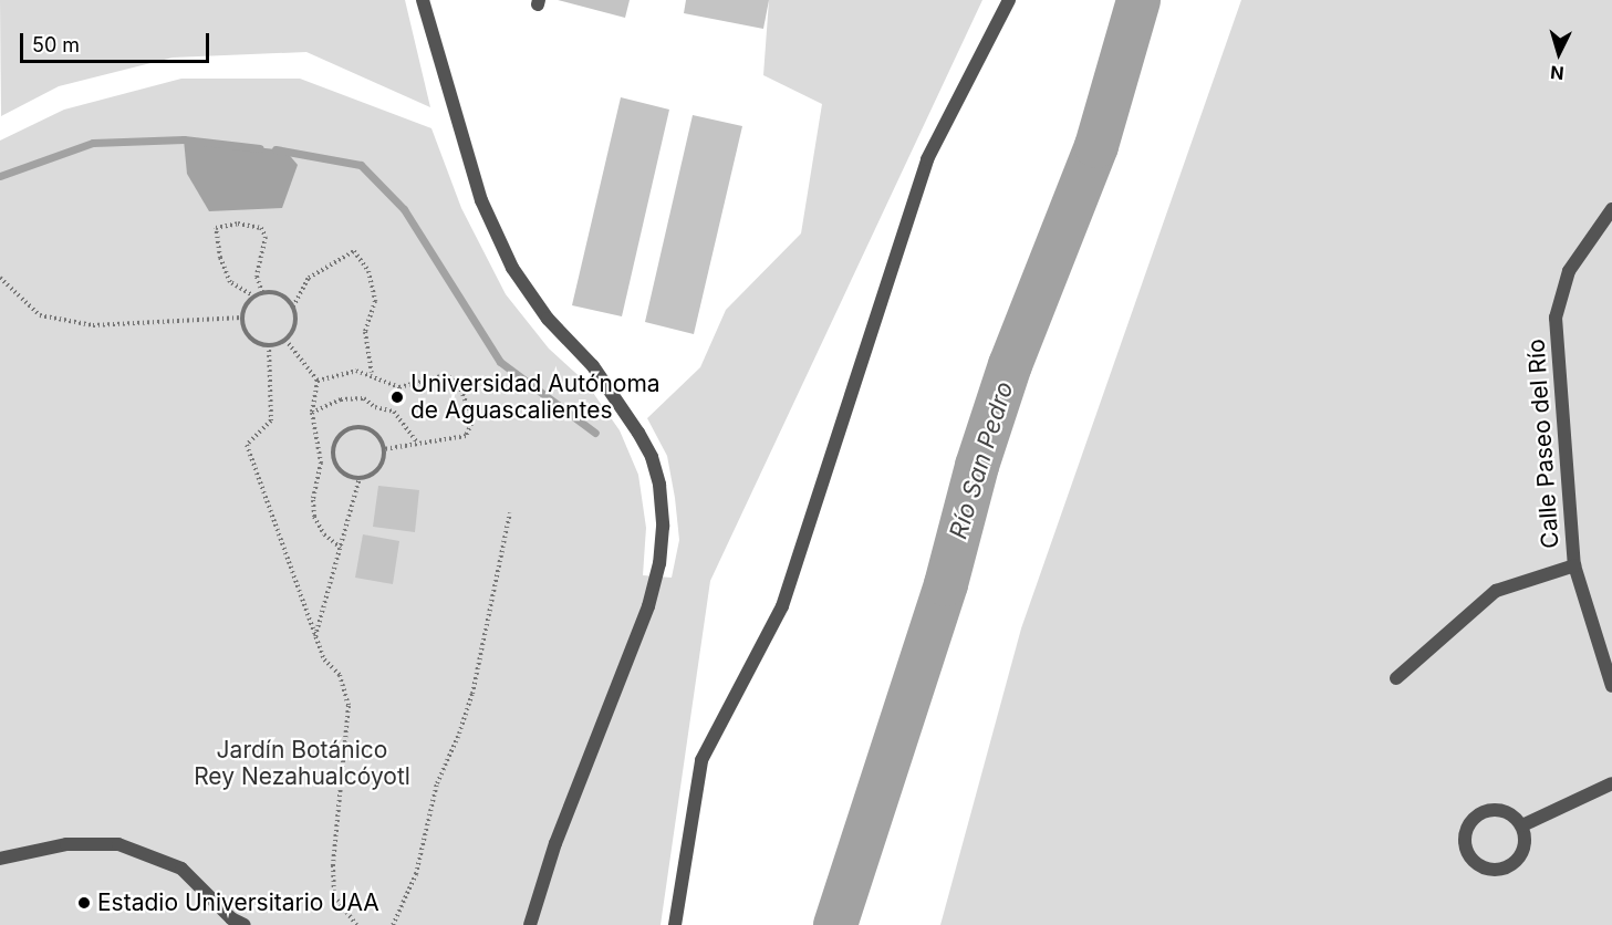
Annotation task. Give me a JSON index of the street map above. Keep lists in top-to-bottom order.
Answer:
{
  "streets": {
    "street": ["Calle Paseo del Río"]
  },
  "water": ["Río San Pedro"],
  "parks": ["Jardín Botánico Rey Nezahualcóyotl"],
  "places": ["Universidad Autónoma de Aguascalientes", "Estadio Universitario UAA"],
  "scale_bar": "50 m",
  "north": "bottom"
}
